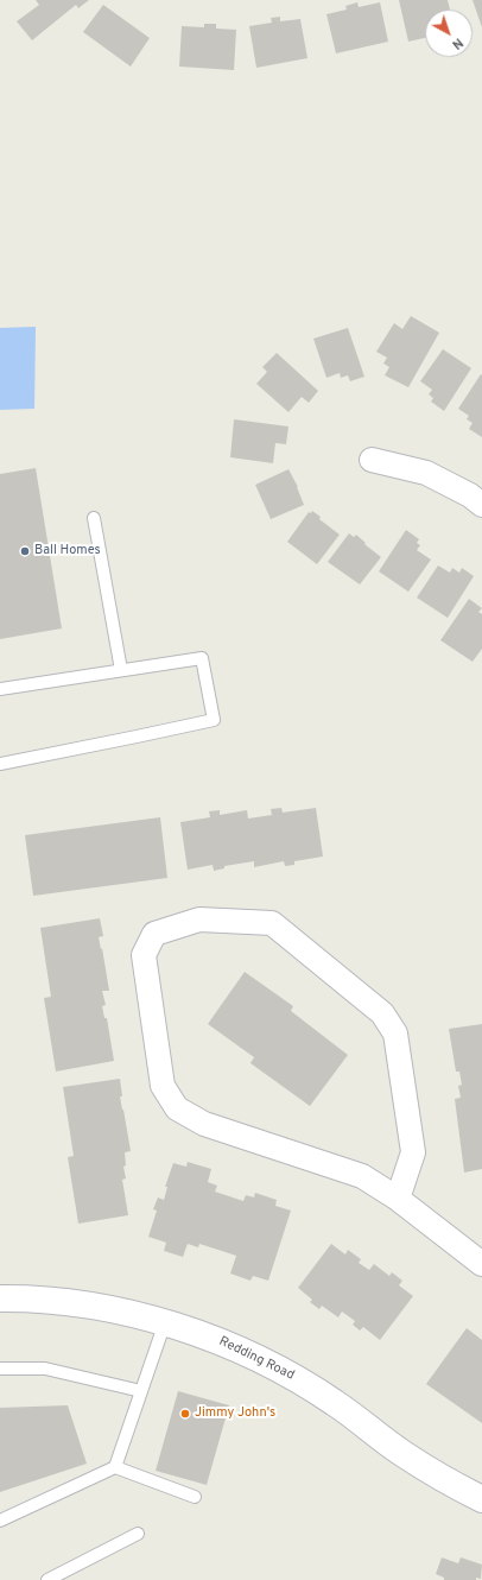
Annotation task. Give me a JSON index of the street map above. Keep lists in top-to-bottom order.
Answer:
{
  "streets": {
    "street": ["Redding Road"]
  },
  "places": ["Ball Homes", "Jimmy John's"],
  "north": "bottom right"
}
